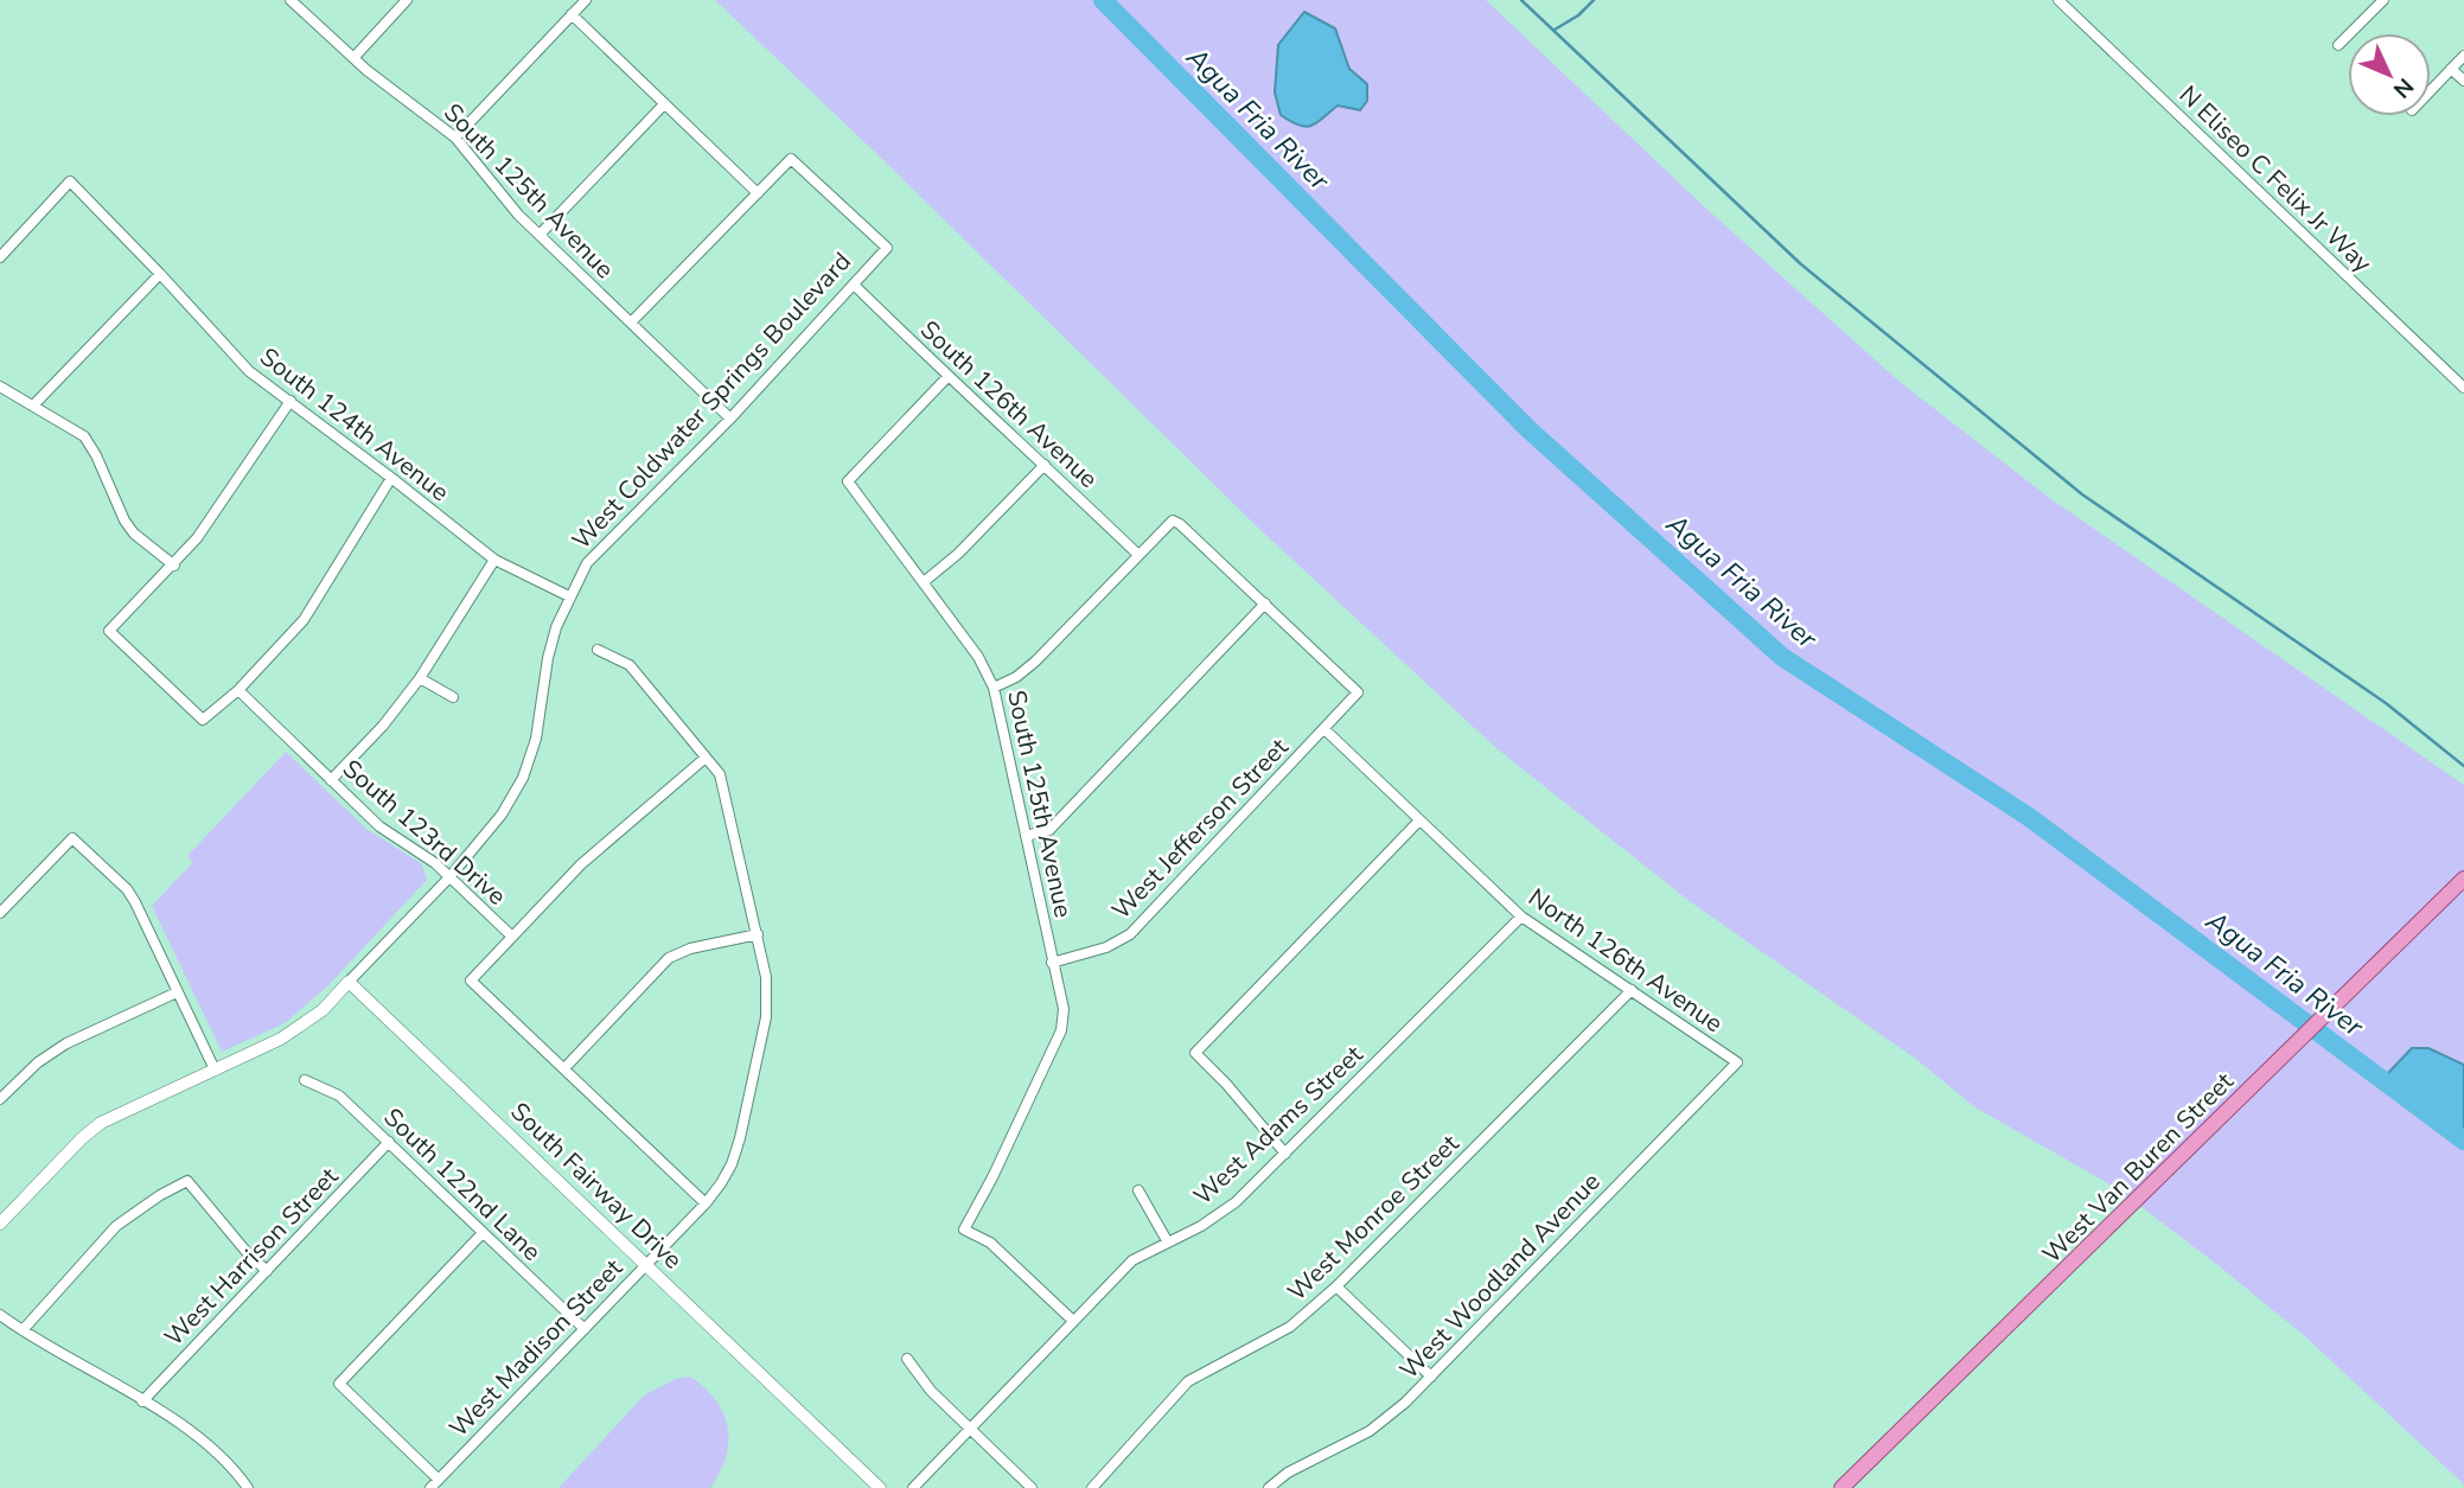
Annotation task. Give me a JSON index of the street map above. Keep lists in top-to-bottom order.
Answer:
{
  "streets": {
    "main road": ["West Van Buren Street"],
    "street": [
      "N Eliseo C Felix Jr Way",
      "South 125th Avenue",
      "West Coldwater Springs Boulevard",
      "South 126th Avenue",
      "South 124th Avenue",
      "West Jefferson Street",
      "South 123rd Drive",
      "North 126th Avenue",
      "West Adams Street",
      "South 122nd Lane",
      "South Fairway Drive",
      "West Monroe Street",
      "West Harrison Street",
      "West Woodland Avenue",
      "West Madison Street"
    ]
  },
  "crossings": [
    ["South 125th Avenue", "West Coldwater Springs Boulevard"],
    ["South 125th Avenue", "South 126th Avenue"],
    ["South 125th Avenue", "West Jefferson Street"],
    ["South 125th Avenue", "West Adams Street"],
    ["West Coldwater Springs Boulevard", "South 126th Avenue"],
    ["West Coldwater Springs Boulevard", "South 124th Avenue"],
    ["West Coldwater Springs Boulevard", "South 123rd Drive"],
    ["West Coldwater Springs Boulevard", "South Fairway Drive"],
    ["North 126th Avenue", "West Adams Street"],
    ["North 126th Avenue", "West Monroe Street"],
    ["North 126th Avenue", "West Woodland Avenue"],
    ["South 122nd Lane", "West Harrison Street"],
    ["South 122nd Lane", "West Madison Street"],
    ["South Fairway Drive", "West Madison Street"]
  ],
  "water": ["Agua Fria River"],
  "north": "bottom right"
}
